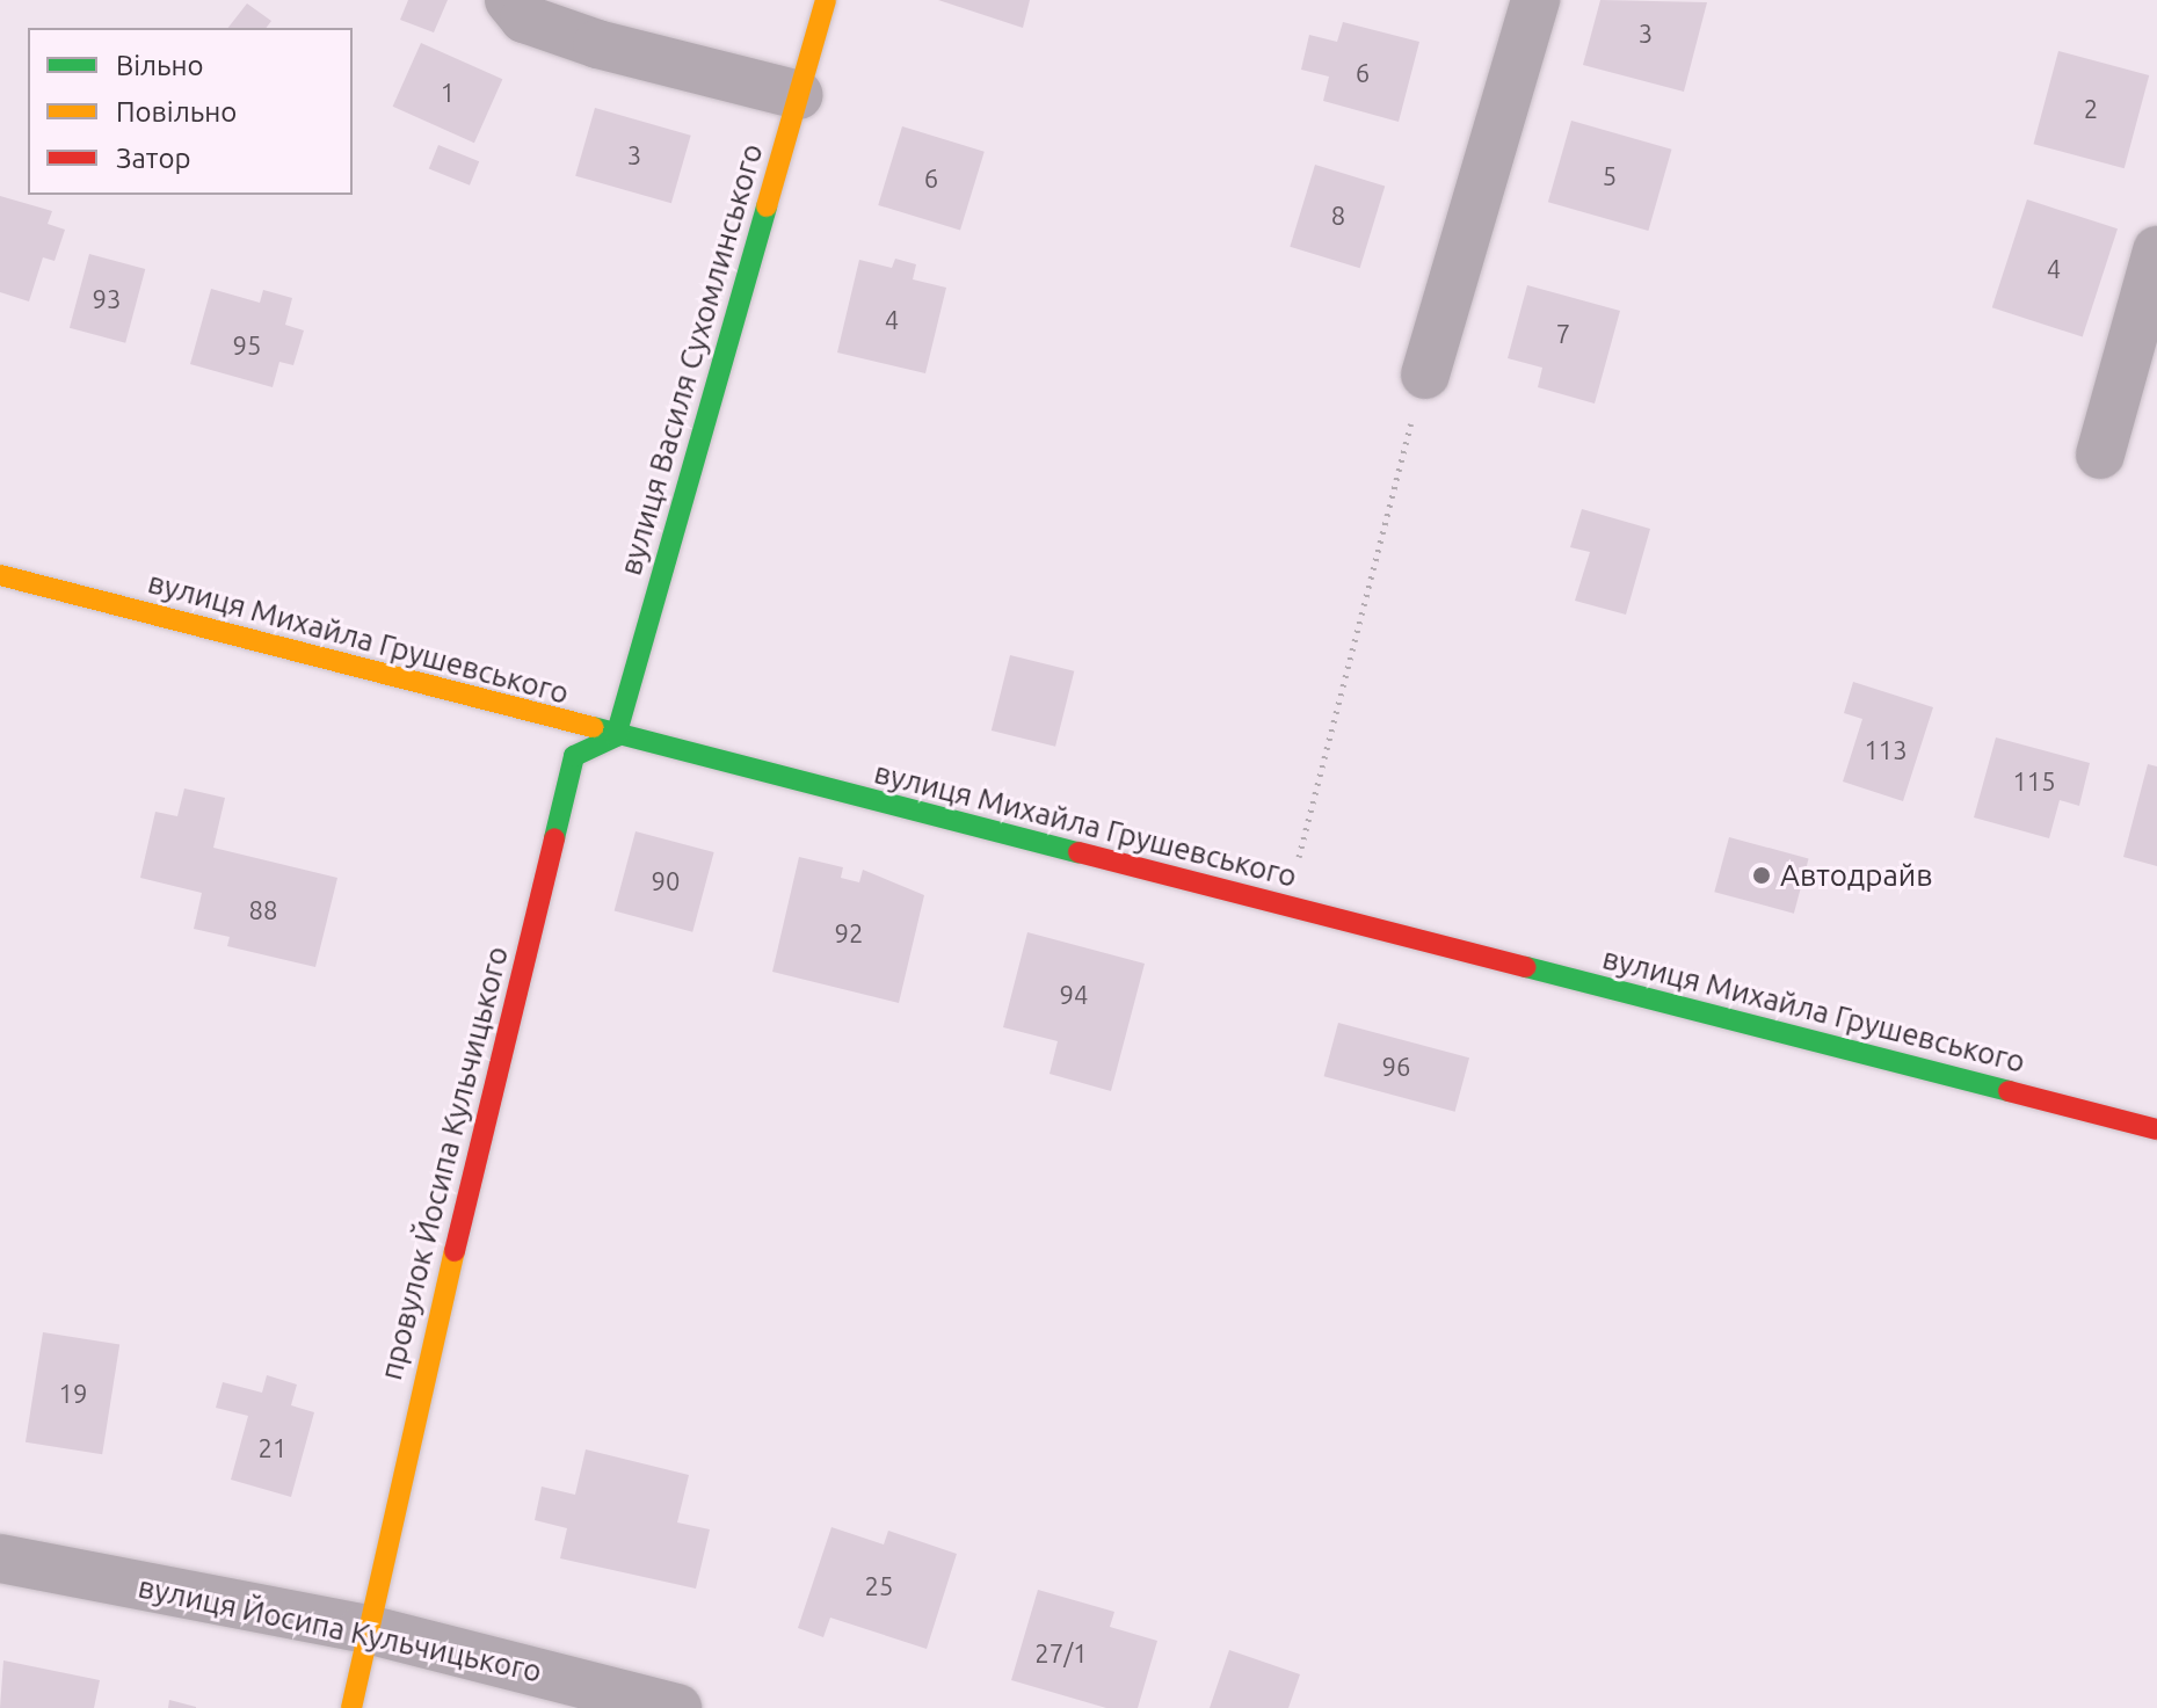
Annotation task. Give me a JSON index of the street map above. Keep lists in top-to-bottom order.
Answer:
{
  "streets": {
    "street": [
      "вулиця Василя Сухомлинського",
      "вулиця Михайла Грушевського",
      "провулок Йосипа Кульчицького",
      "вулиця Йосипа Кульчицького"
    ]
  },
  "crossings": [
    ["вулиця Василя Сухомлинського", "вулиця Михайла Грушевського"],
    ["вулиця Василя Сухомлинського", "провулок Йосипа Кульчицького"],
    ["вулиця Михайла Грушевського", "провулок Йосипа Кульчицького"],
    ["провулок Йосипа Кульчицького", "вулиця Йосипа Кульчицького"]
  ],
  "places": ["Автодрайв"],
  "house_numbers": [
    "3",
    "6",
    "1",
    "2",
    "3",
    "5",
    "6",
    "8",
    "4",
    "93",
    "4",
    "7",
    "95",
    "113",
    "115",
    "90",
    "88",
    "92",
    "94",
    "96",
    "19",
    "21",
    "25",
    "27/1"
  ],
  "legend": ["Вільно", "Повільно", "Затор"]
}
